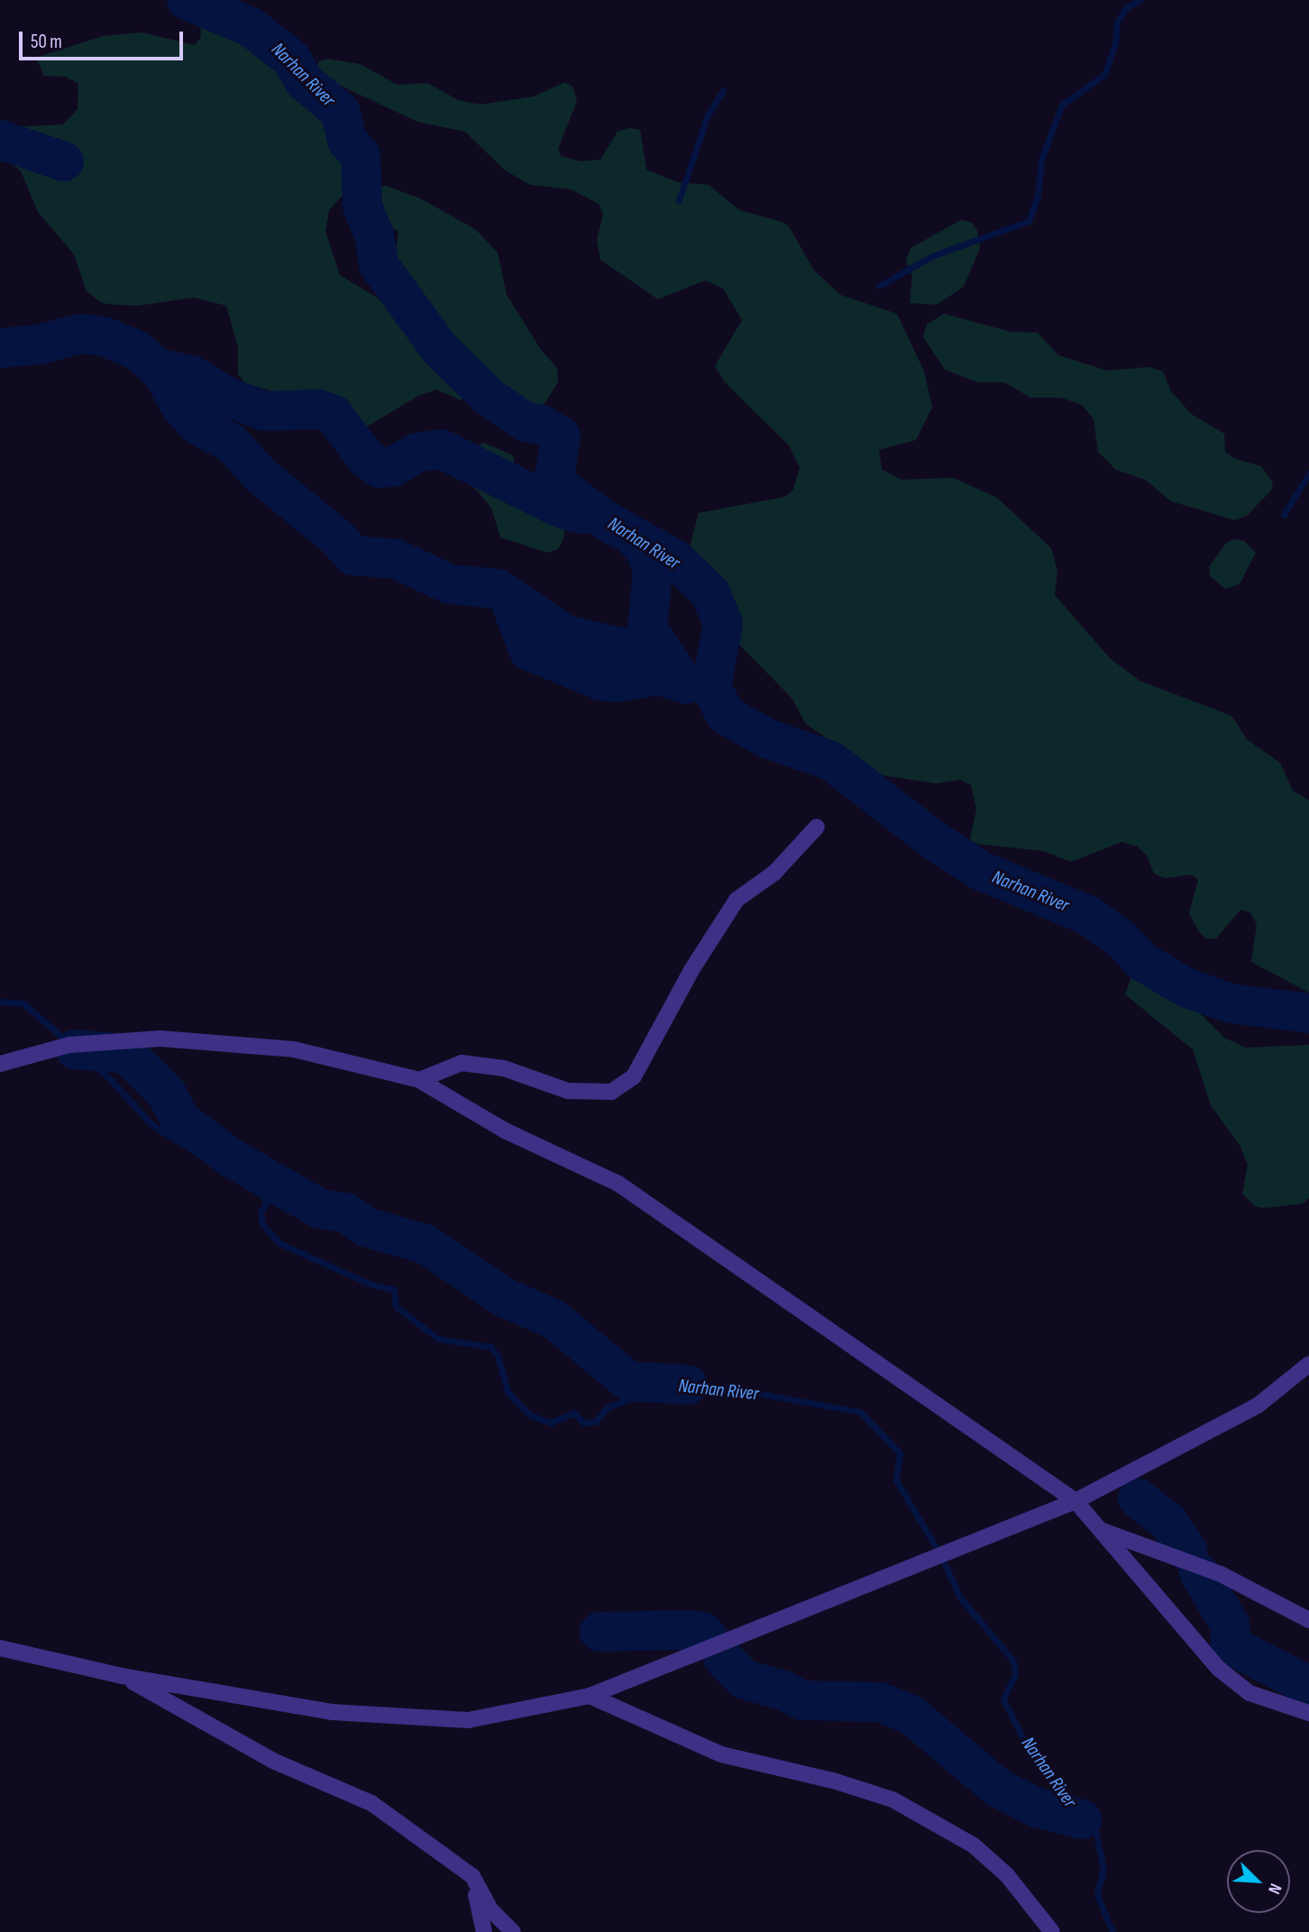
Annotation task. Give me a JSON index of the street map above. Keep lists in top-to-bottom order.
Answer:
{
  "water": ["Narhan River"],
  "scale_bar": "50 m",
  "north": "bottom right"
}
